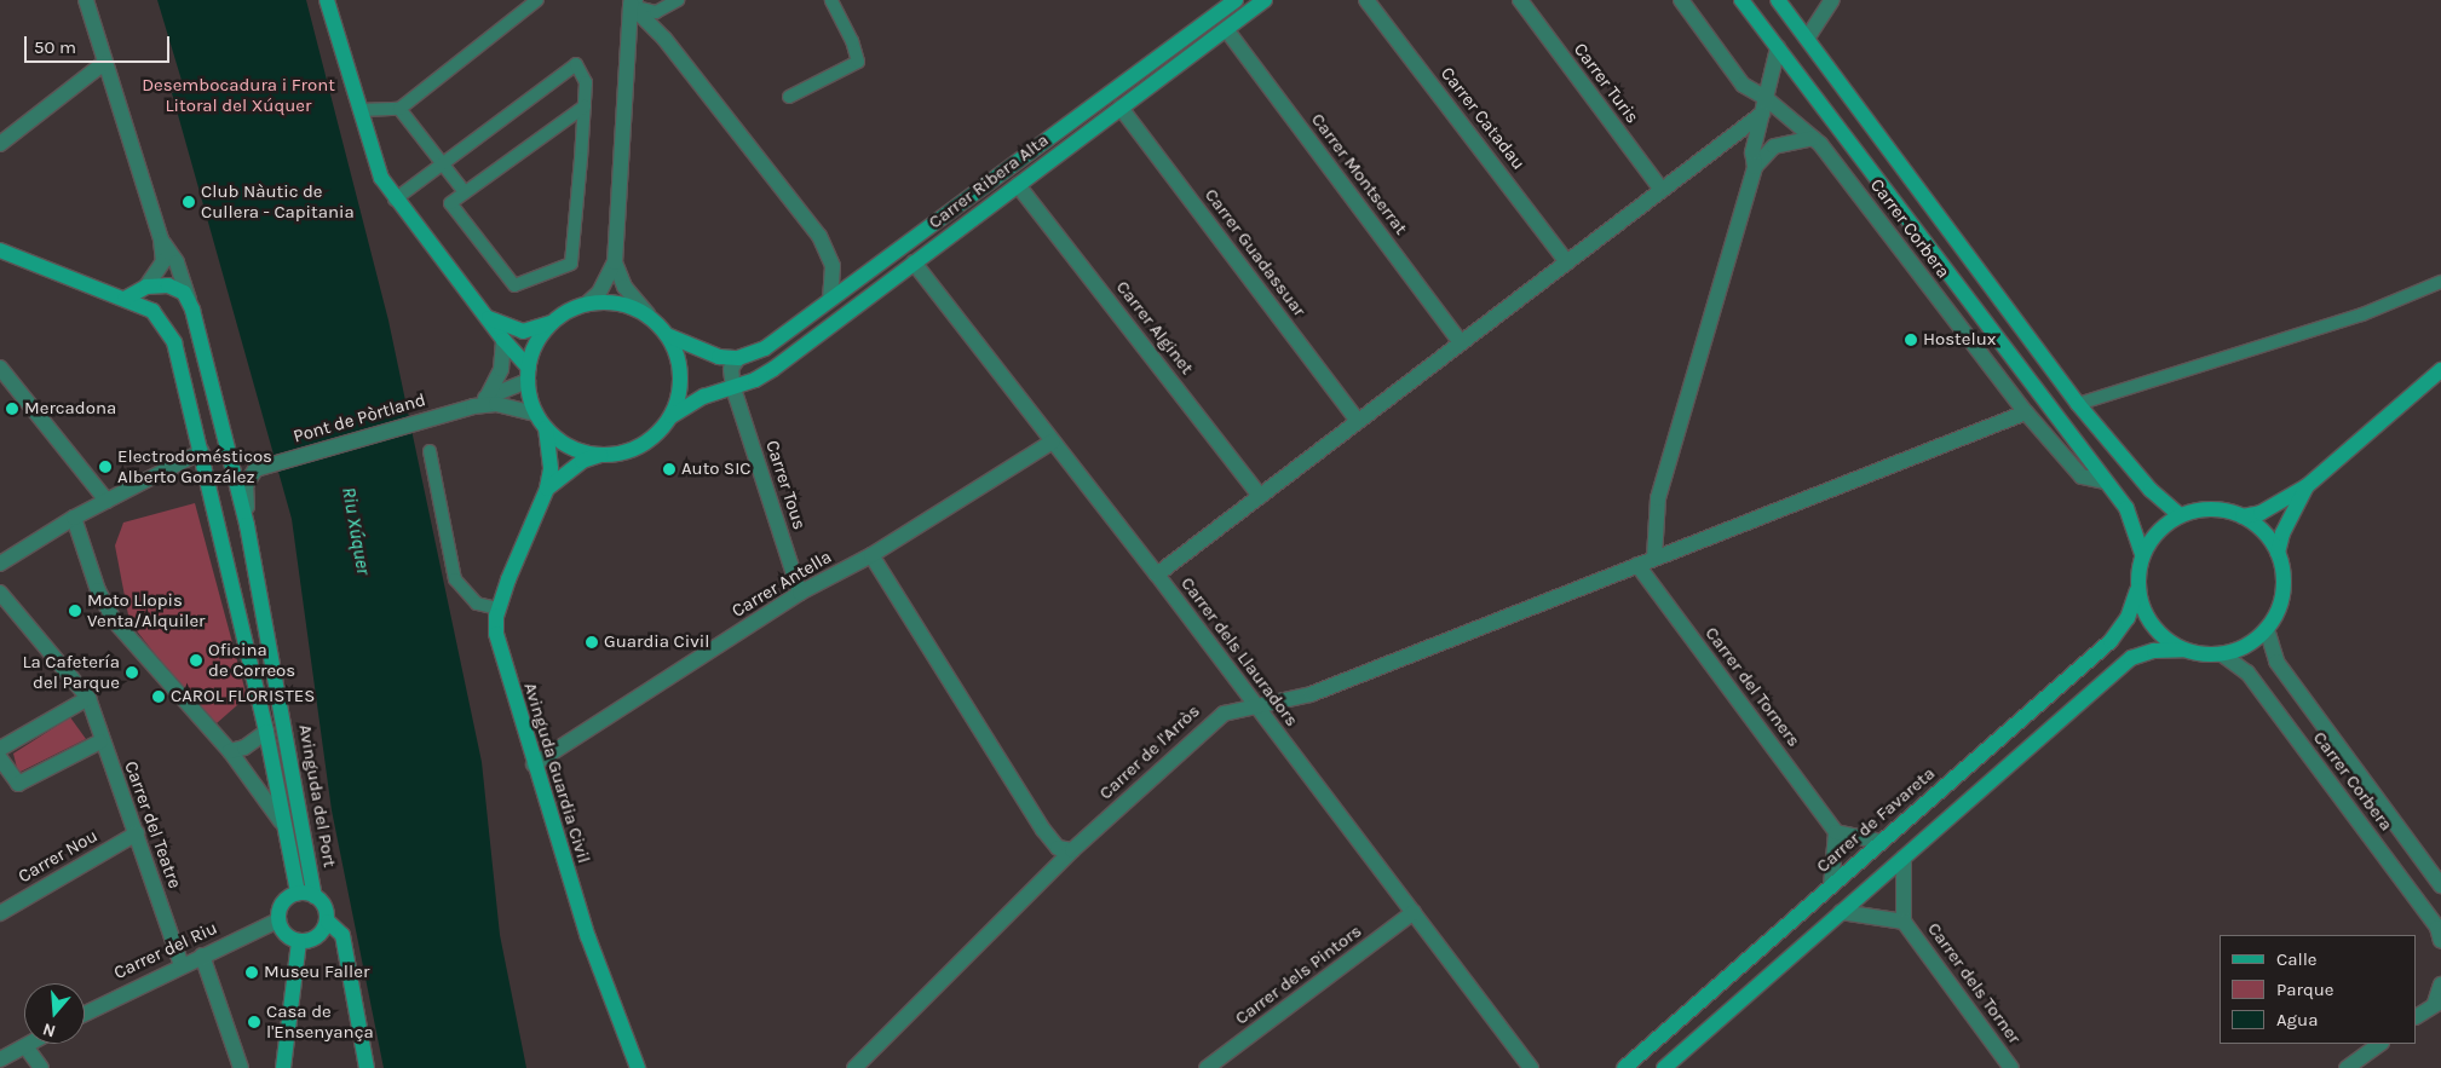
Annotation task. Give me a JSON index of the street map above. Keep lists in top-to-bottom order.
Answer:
{
  "streets": {
    "street": [
      "Carrer Turis",
      "Carrer Catadau",
      "Carrer Montserrat",
      "Carrer Ribera Alta",
      "Carrer Corbera",
      "Carrer Guadassuar",
      "Carrer Alginet",
      "Pont de Pòrtland",
      "Carrer Tous",
      "Carrer Antella",
      "Carrer dels Llauradors",
      "Carrer del Torners",
      "Carrer de l'Arròs",
      "Avinguda Guardia Civil",
      "Avinguda del Port",
      "Carrer de Favareta",
      "Carrer del Teatre",
      "Carrer Nou",
      "Carrer del Riu",
      "Carrer dels Pintors",
      "Carrer dels Torner"
    ]
  },
  "crossings": [
    ["Carrer Montserrat", "Carrer Ribera Alta"],
    ["Carrer Ribera Alta", "Carrer Guadassuar"],
    ["Carrer Ribera Alta", "Carrer Alginet"],
    ["Carrer Ribera Alta", "Carrer Tous"],
    ["Carrer Ribera Alta", "Carrer dels Llauradors"],
    ["Carrer Ribera Alta", "Avinguda Guardia Civil"],
    ["Carrer Corbera", "Carrer de l'Arròs"],
    ["Carrer Corbera", "Carrer de Favareta"],
    ["Pont de Pòrtland", "Avinguda del Port"],
    ["Carrer Tous", "Carrer Antella"],
    ["Carrer Antella", "Carrer dels Llauradors"],
    ["Carrer Antella", "Avinguda Guardia Civil"],
    ["Carrer dels Llauradors", "Carrer de l'Arròs"],
    ["Carrer dels Llauradors", "Carrer dels Pintors"],
    ["Carrer del Torners", "Carrer de l'Arròs"],
    ["Avinguda del Port", "Carrer del Riu"],
    ["Carrer del Teatre", "Carrer Nou"],
    ["Carrer del Teatre", "Carrer del Riu"]
  ],
  "water": ["Riu Xúquer"],
  "parks": ["Desembocadura i Front Litoral del Xúquer"],
  "places": [
    "Club Nàutic de Cullera - Capitania",
    "Hostelux",
    "Mercadona",
    "Electrodomésticos Alberto González",
    "Auto SIC",
    "Moto Llopis Venta/Alquiler",
    "Guardia Civil",
    "Oficina de Correos",
    "La Cafetería del Parque",
    "CAROL FLORISTES",
    "Museu Faller",
    "Casa de l'Ensenyança"
  ],
  "legend": ["Calle", "Parque", "Agua"],
  "scale_bar": "50 m",
  "north": "bottom"
}
